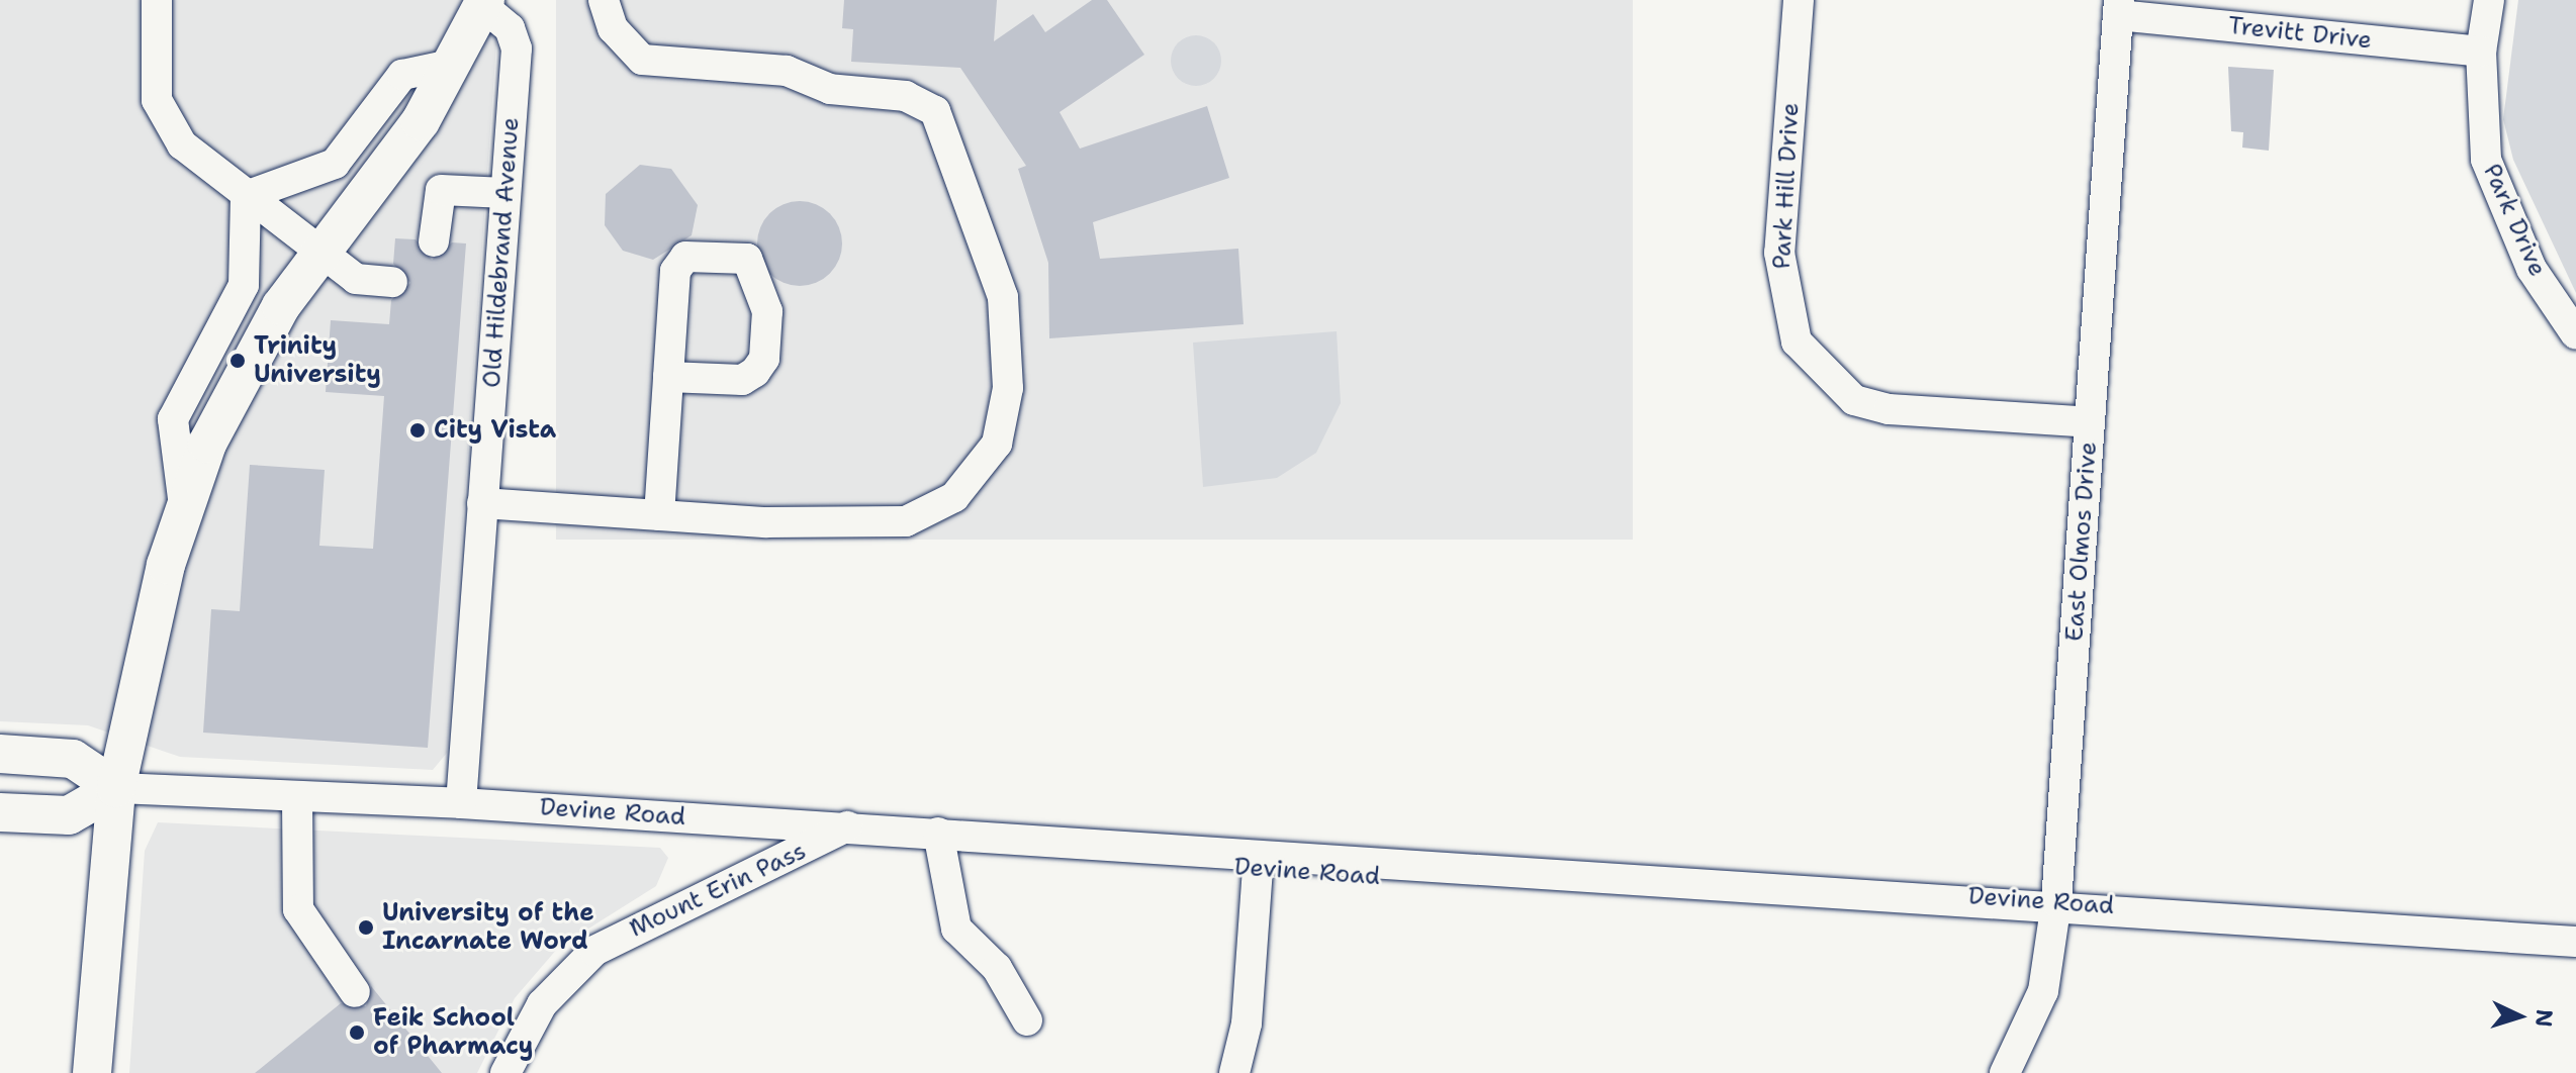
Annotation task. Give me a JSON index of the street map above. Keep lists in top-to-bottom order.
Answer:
{
  "streets": {
    "street": [
      "Trevitt Drive",
      "Park Hill Drive",
      "Park Drive",
      "Old Hildebrand Avenue",
      "East Olmos Drive",
      "Devine Road",
      "Mount Erin Pass"
    ]
  },
  "crossings": [
    ["Trevitt Drive", "Park Drive"],
    ["Trevitt Drive", "East Olmos Drive"],
    ["Park Hill Drive", "East Olmos Drive"],
    ["Old Hildebrand Avenue", "Devine Road"],
    ["East Olmos Drive", "Devine Road"],
    ["Devine Road", "Mount Erin Pass"]
  ],
  "places": [
    "Trinity University",
    "City Vista",
    "University of the Incarnate Word",
    "Feik School of Pharmacy"
  ],
  "north": "right"
}
